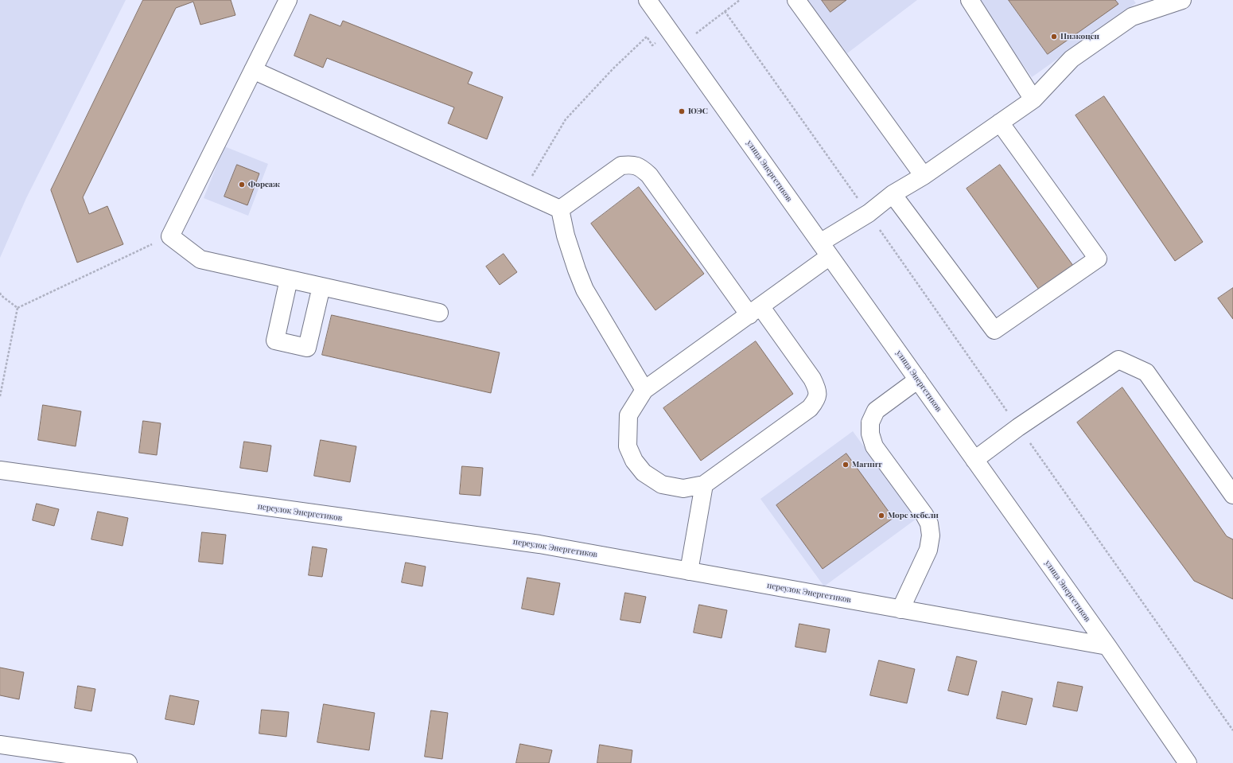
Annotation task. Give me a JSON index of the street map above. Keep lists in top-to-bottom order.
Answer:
{
  "streets": {
    "street": ["улица Энергетиков", "переулок Энергетиков"]
  },
  "crossings": [
    ["улица Энергетиков", "переулок Энергетиков"]
  ],
  "places": [
    "Низкоцен",
    "ЮЭС",
    "Форсаж",
    "Магнит",
    "Море мебели"
  ]
}
